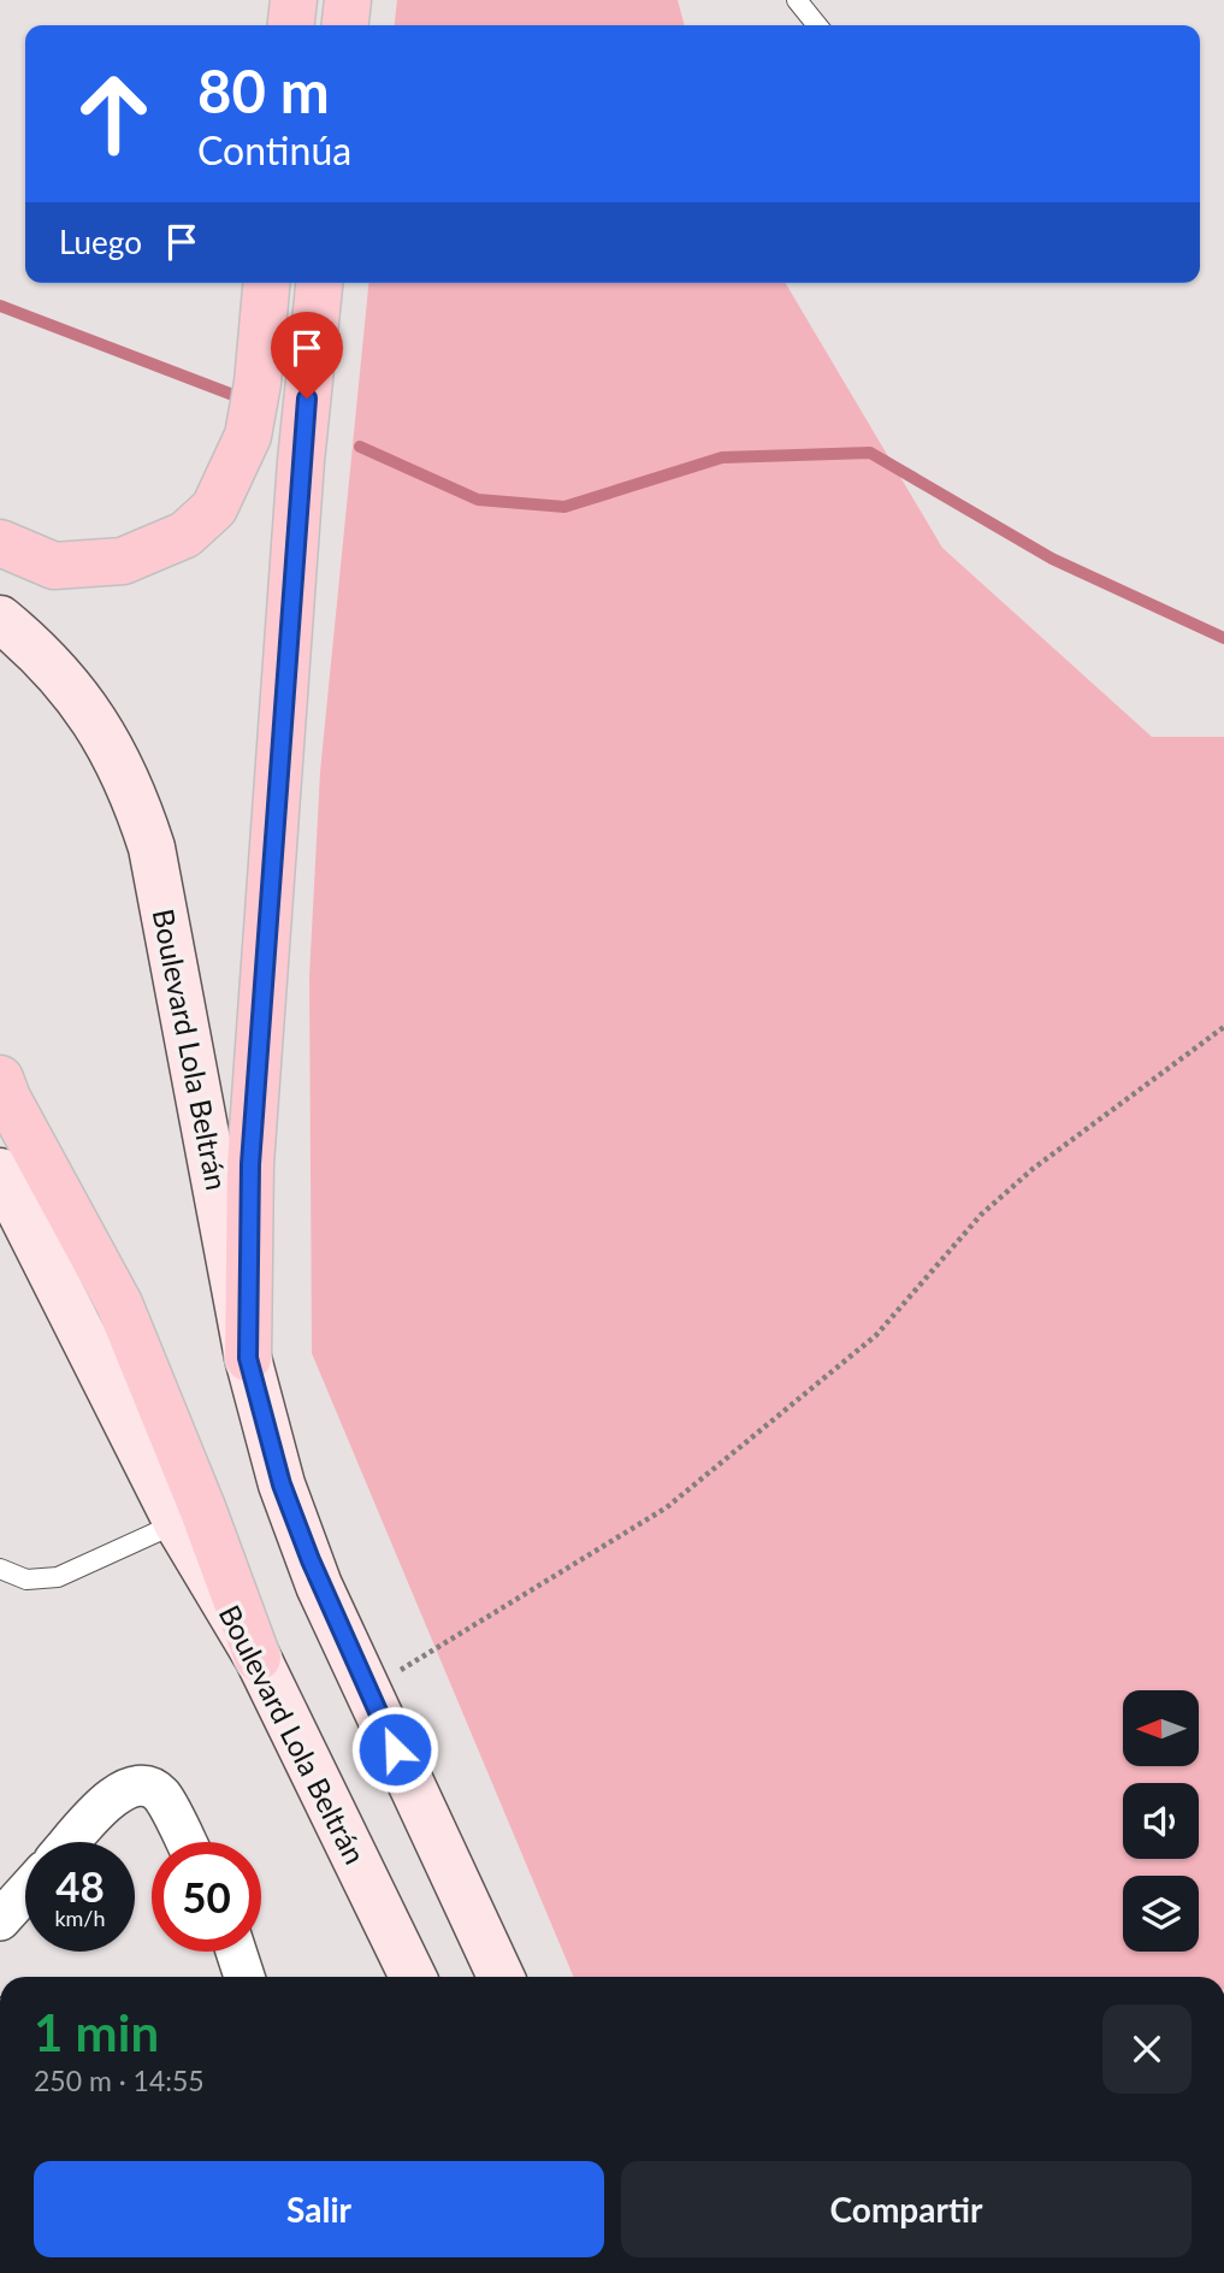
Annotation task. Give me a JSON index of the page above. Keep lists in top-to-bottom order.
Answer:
{
  "streets": {
    "main road": ["Boulevard Lola Beltrán"]
  },
  "north": "left",
  "page": {
    "turn": ["80 m", "Continúa"],
    "then": "Luego",
    "speed": "48 km/h",
    "limit": "50",
    "heading": ["1 min", "250 m · 14:55"],
    "buttons": ["Salir", "Compartir"]
  }
}
